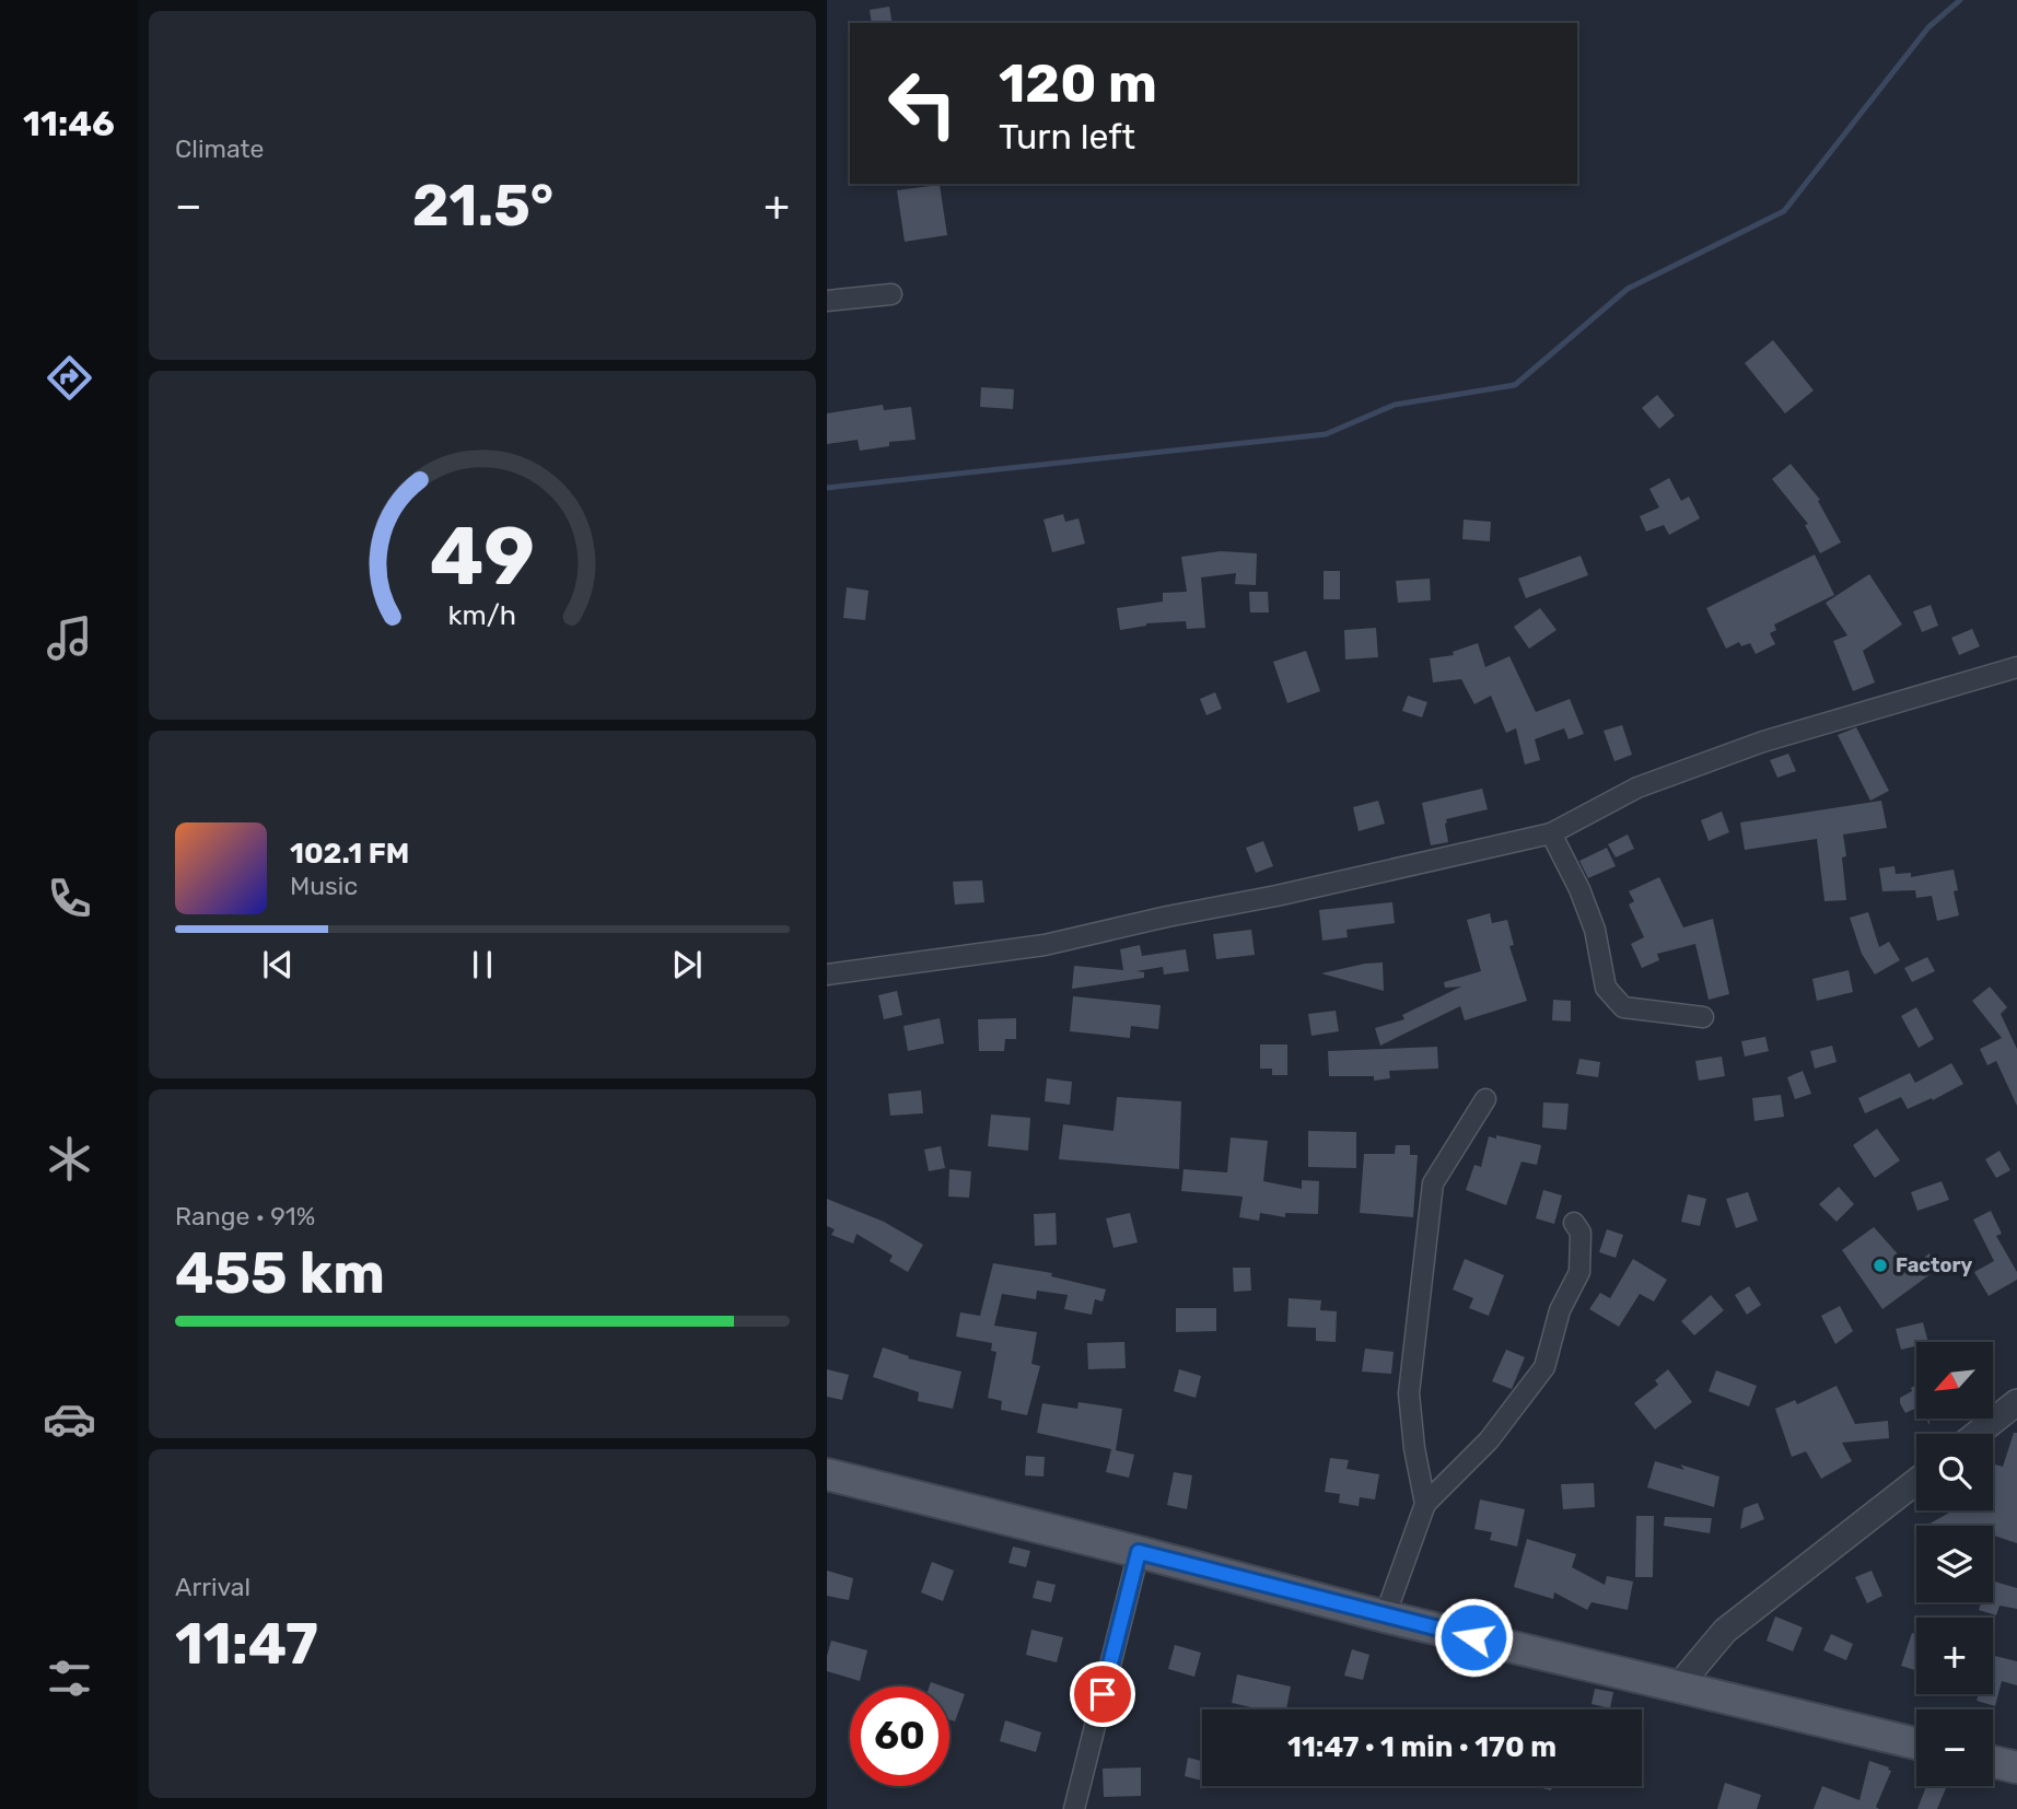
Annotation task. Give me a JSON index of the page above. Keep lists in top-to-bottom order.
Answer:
{
  "places": ["Factory"],
  "north": "bottom left",
  "page": {
    "tabs": "11:46",
    "tile": [
      "Climate",
      ["Range · 91%", "455 km"],
      ["Arrival", "11:47"]
    ],
    "turn": ["120 m", "Turn left"],
    "heat": ["−", "21.5°", "+"],
    "song": ["102.1 FM", "Music"],
    "map_buttons": ["+", "−"],
    "limit": "60",
    "trip": "11:47 · 1 min · 170 m",
    "gauge": ["49", "km/h"]
  }
}
